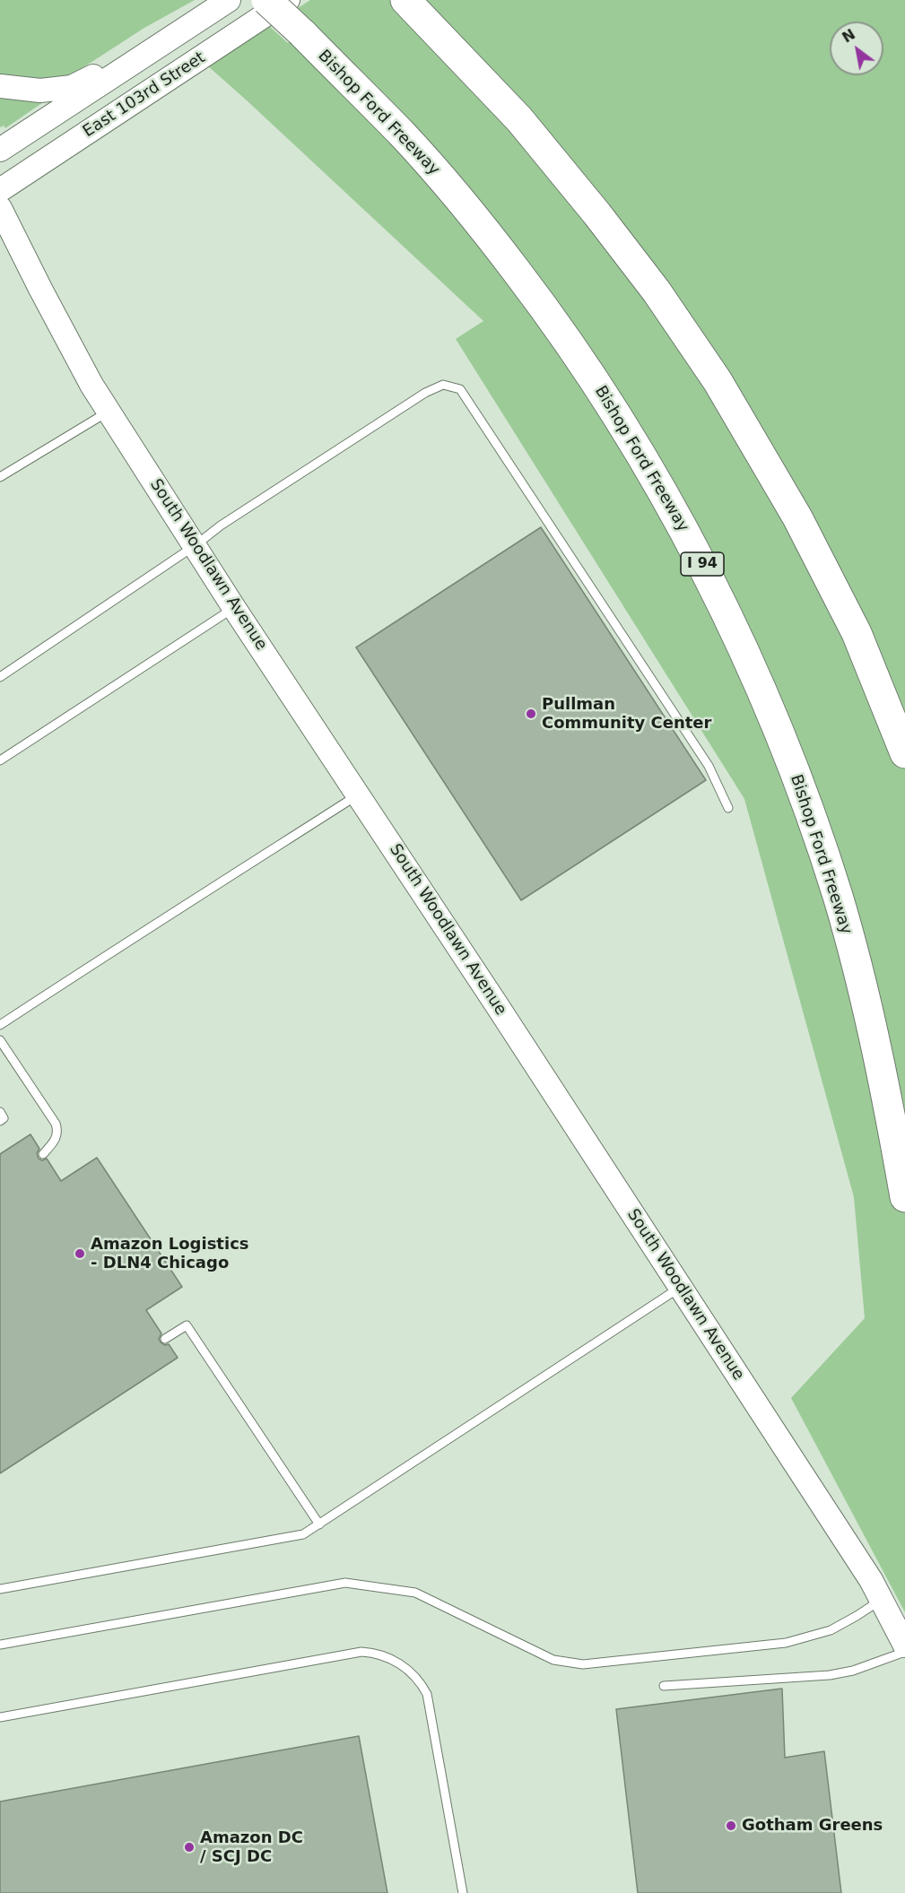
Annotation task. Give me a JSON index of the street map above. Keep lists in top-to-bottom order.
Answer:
{
  "streets": {
    "highway": ["Bishop Ford Freeway", "I 94"],
    "street": ["East 103rd Street", "South Woodlawn Avenue"]
  },
  "places": [
    "Pullman Community Center",
    "Amazon Logistics - DLN4 Chicago",
    "Gotham Greens",
    "Amazon DC / SCJ DC"
  ],
  "north": "top left"
}
